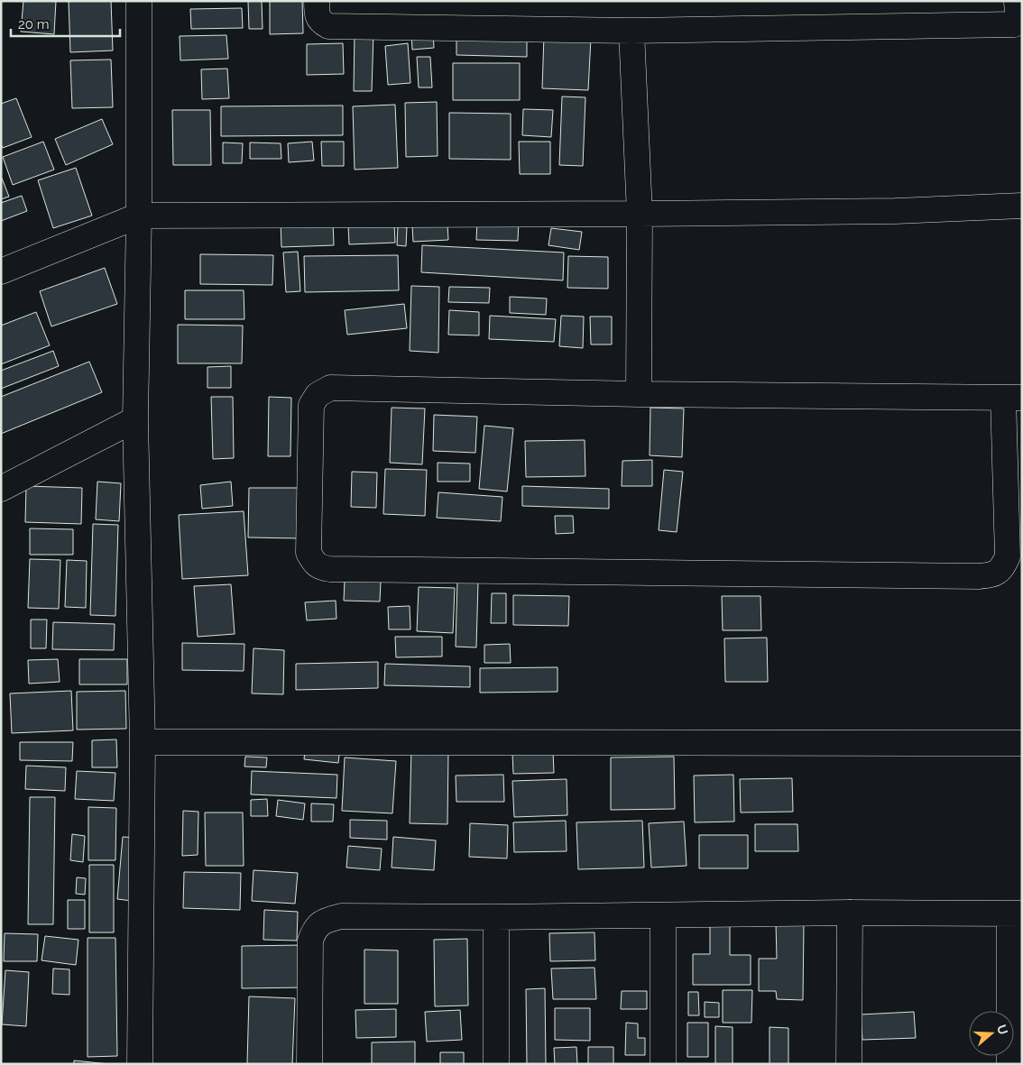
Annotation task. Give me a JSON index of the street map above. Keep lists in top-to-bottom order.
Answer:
{
  "scale_bar": "20 m",
  "north": "right"
}
